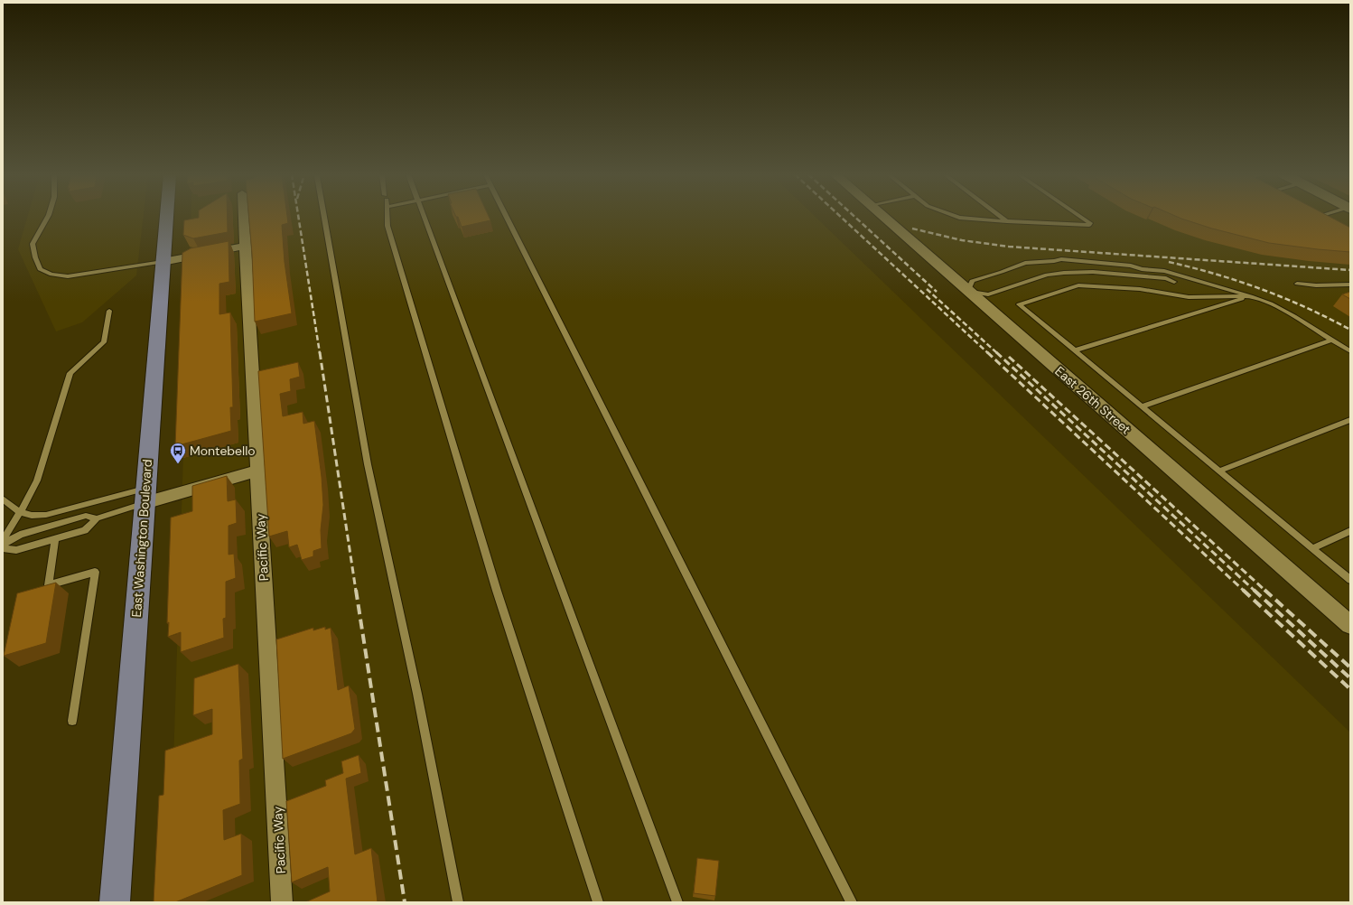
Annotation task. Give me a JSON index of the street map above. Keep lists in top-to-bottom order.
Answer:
{
  "streets": {
    "main road": ["East Washington Boulevard"],
    "street": ["East 26th Street", "Pacific Way"]
  },
  "places": {
    "bus stop": ["Montebello"]
  }
}
